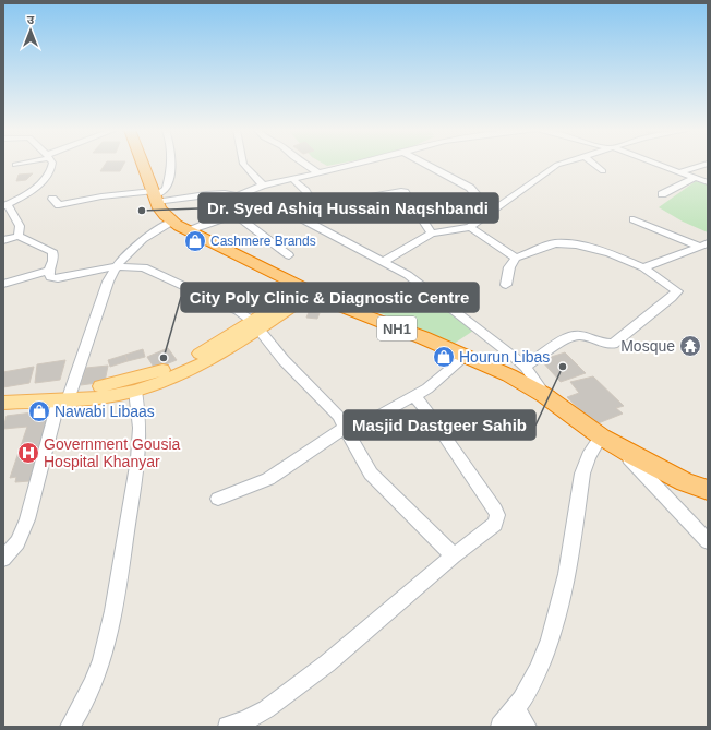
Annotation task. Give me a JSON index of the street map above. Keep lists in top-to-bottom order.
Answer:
{
  "streets": {
    "highway": ["NH1"]
  },
  "places": {
    "other": ["Dr. Syed Ashiq Hussain Naqshbandi", "City Poly Clinic & Diagnostic Centre", "Masjid Dastgeer Sahib"],
    "shop": ["Cashmere Brands", "Hourun Libas", "Nawabi Libaas"],
    "temple": ["Mosque"],
    "hospital": ["Government Gousia Hospital Khanyar"]
  },
  "north": "top"
}
